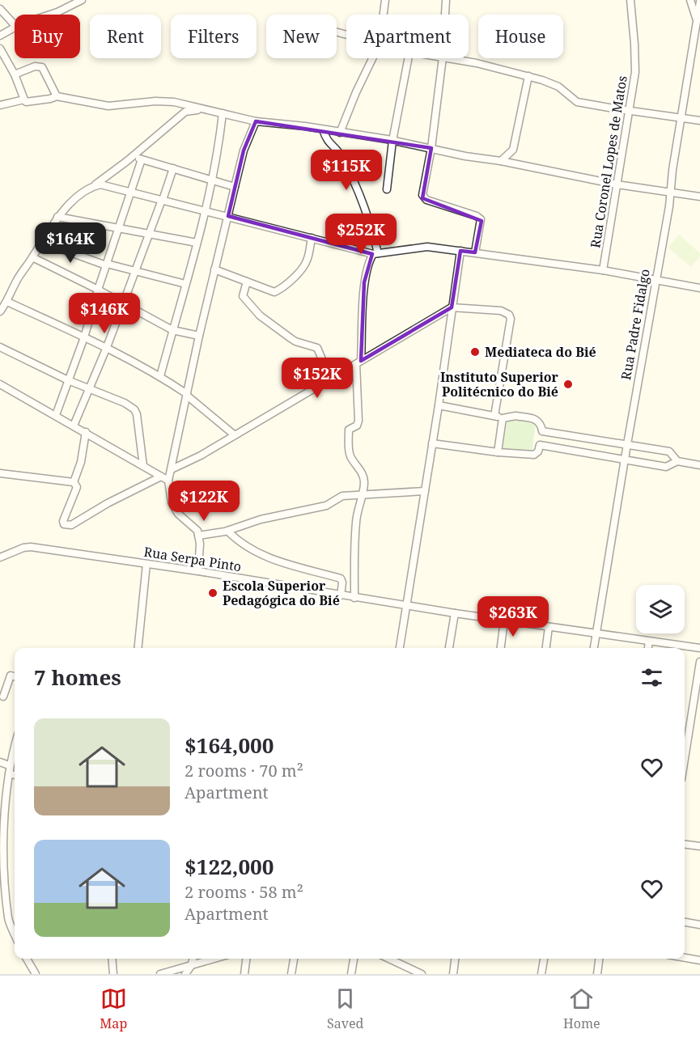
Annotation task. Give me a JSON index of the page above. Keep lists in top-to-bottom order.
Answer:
{
  "streets": {
    "street": ["Rua Coronel Lopes de Matos", "Rua Padre Fidalgo", "Rua Serpa Pinto"]
  },
  "crossings": [
    ["Rua Padre Fidalgo", "Rua Serpa Pinto"]
  ],
  "places": ["Mediateca do Bié", "Instituto Superior Politécnico do Bié", "Escola Superior Pedagógica do Bié"],
  "page": {
    "chip": [
      "Buy",
      "Rent",
      "Filters",
      "New",
      "Apartment",
      "House"
    ],
    "price": [
      "$115K",
      "$252K",
      "$164K",
      "$146K",
      "$152K",
      "$122K",
      "$263K"
    ],
    "heading": "7 homes",
    "list": [
      {
        "name": "$164,000",
        "note": "2 rooms · 70 m² · Apartment"
      },
      {
        "name": "$122,000",
        "note": "2 rooms · 58 m² · Apartment"
      }
    ],
    "tabs": ["Map", "Saved", "Home"]
  }
}
